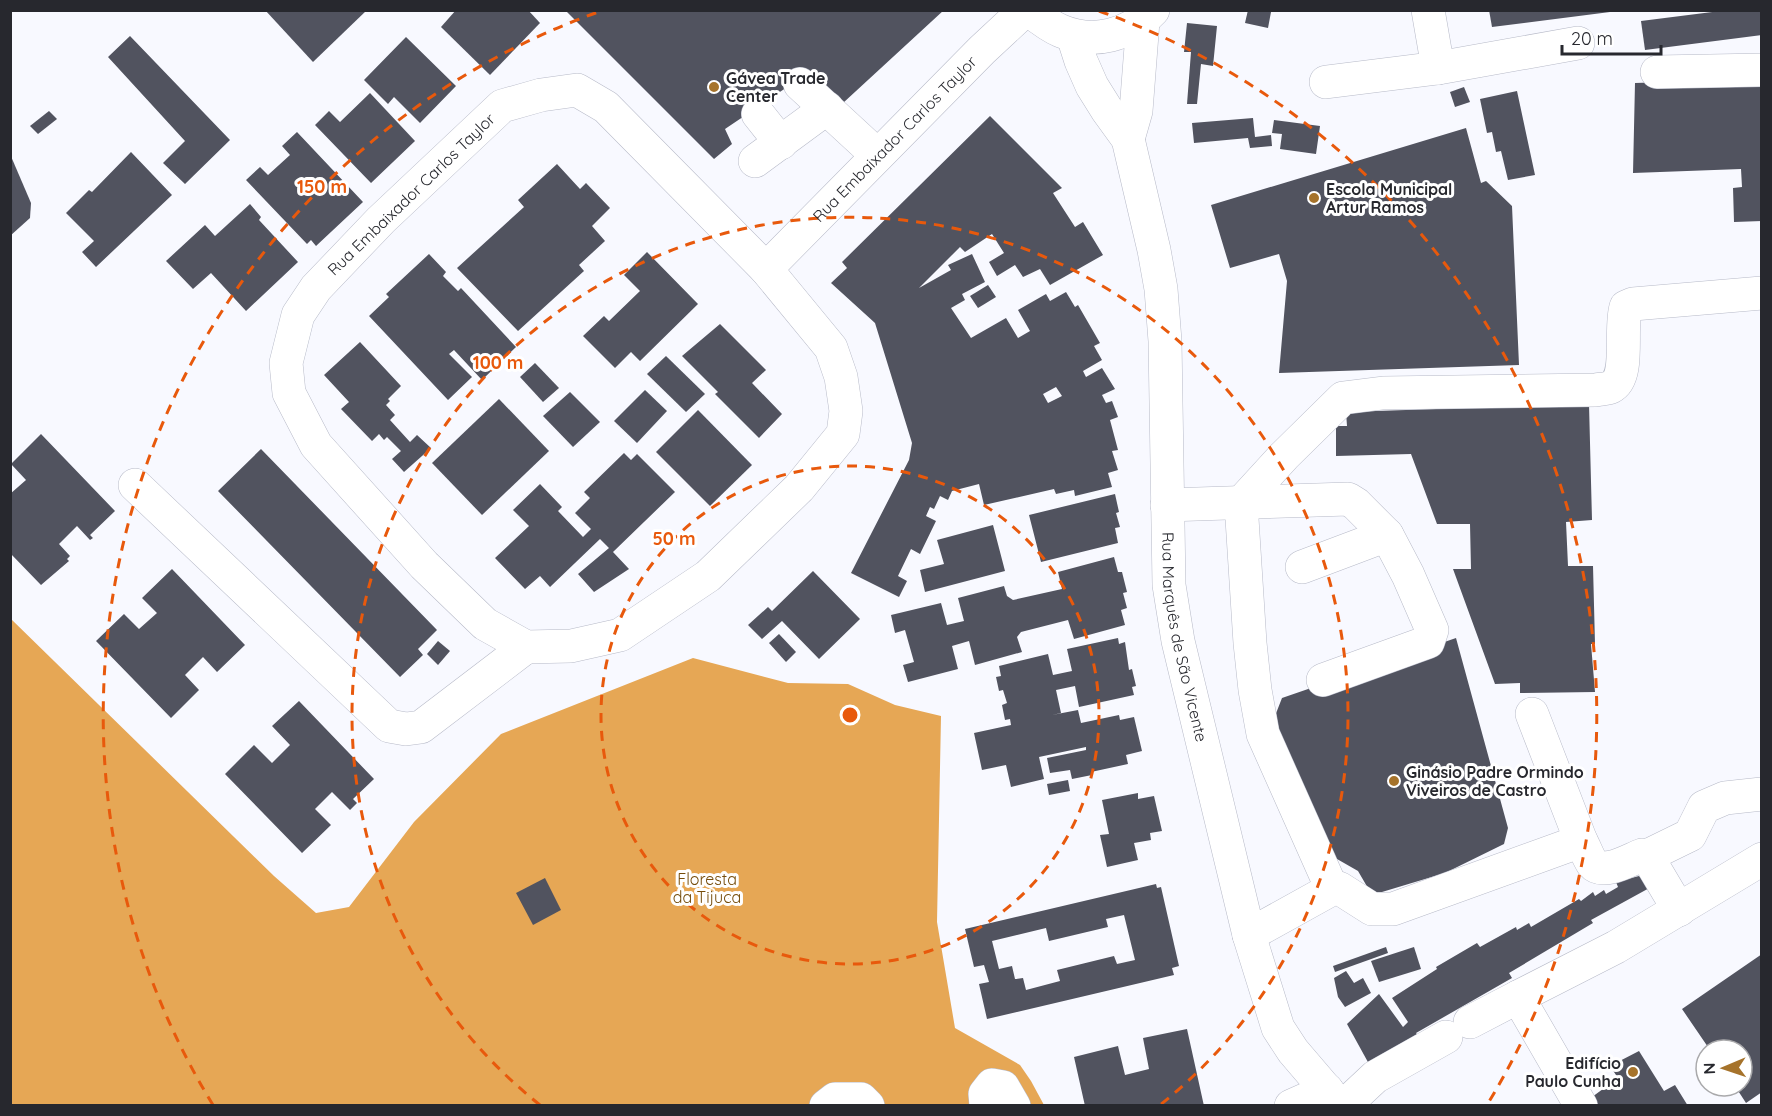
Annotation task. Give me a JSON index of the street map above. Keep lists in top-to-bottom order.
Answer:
{
  "streets": {
    "street": ["Rua Embaixador Carlos Taylor", "Rua Marquês de São Vicente"]
  },
  "parks": ["Floresta da Tijuca"],
  "places": [
    "Gávea Trade Center",
    "Escola Municipal Artur Ramos",
    "Ginásio Padre Ormindo Viveiros de Castro",
    "Edifício Paulo Cunha"
  ],
  "scale_bar": "20 m",
  "north": "left",
  "rings": ["150 m", "100 m", "50 m"]
}
